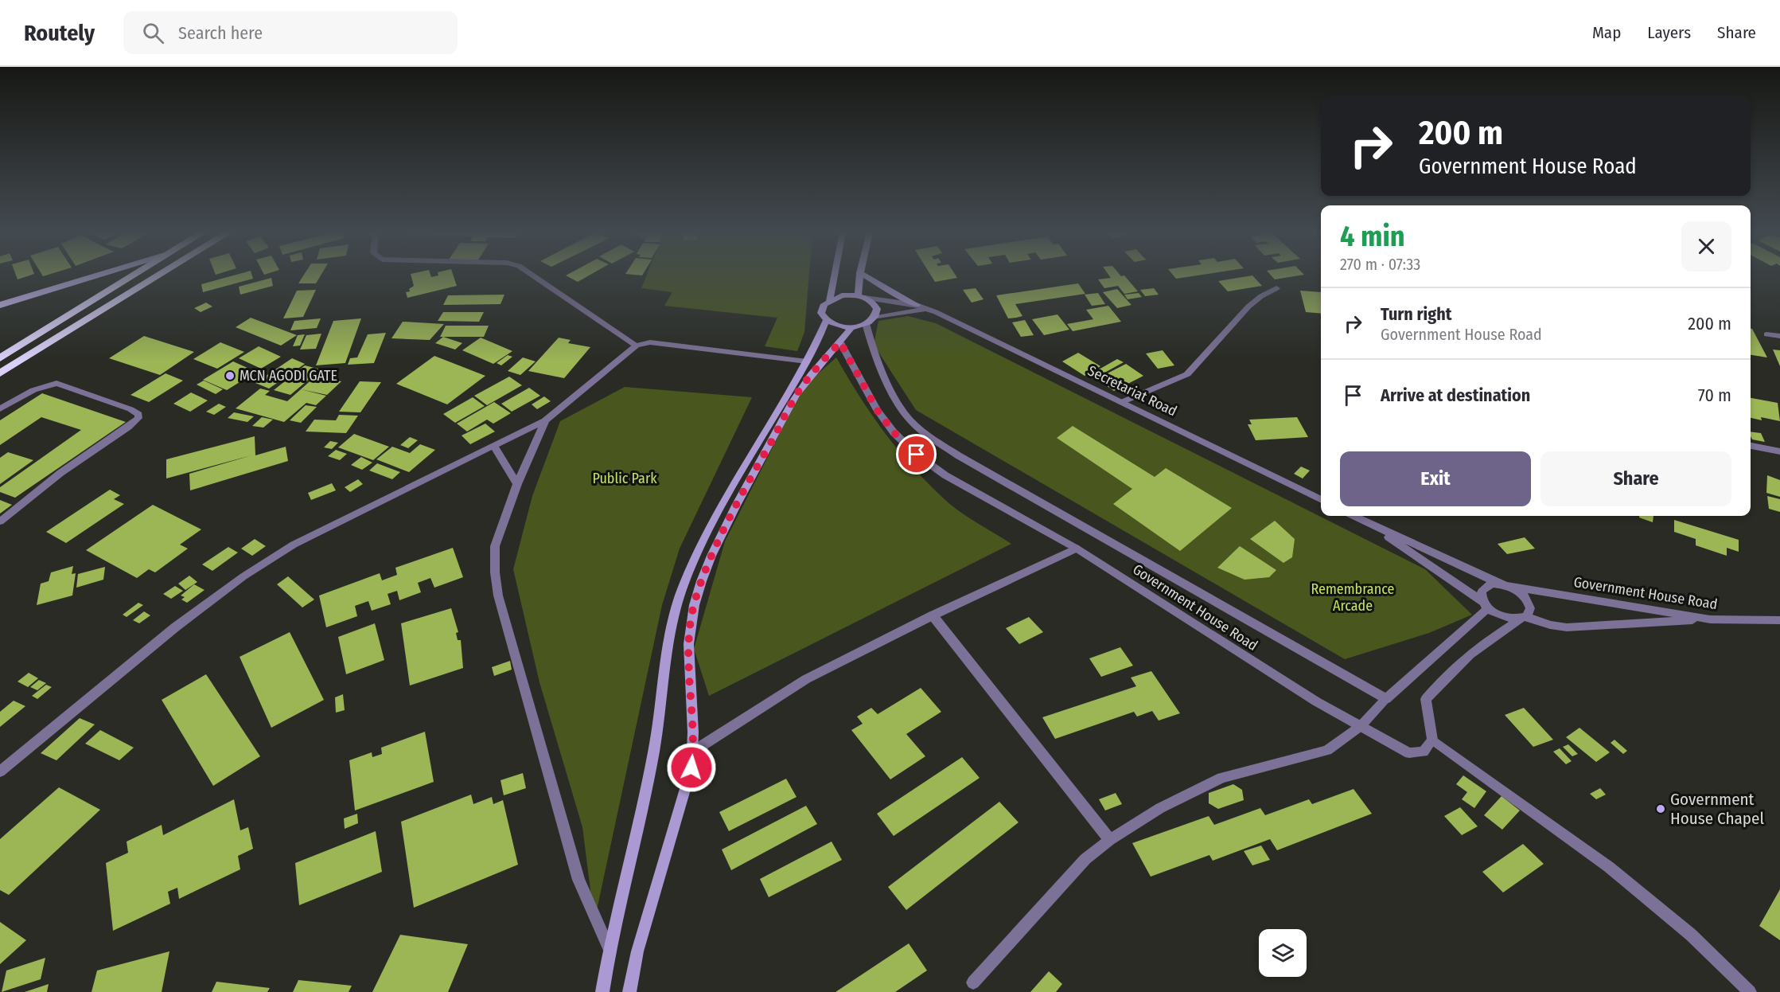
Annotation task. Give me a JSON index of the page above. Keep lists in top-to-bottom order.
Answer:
{
  "streets": {
    "street": ["Secretariat Road", "Government House Road"]
  },
  "crossings": [
    ["Secretariat Road", "Government House Road"]
  ],
  "parks": ["Public Park", "Remembrance Arcade"],
  "places": ["MCN AGODI GATE", "Government House Chapel"],
  "page": {
    "header": "Routely",
    "search": "Search here",
    "nav": ["Map", "Layers", "Share"],
    "turn": ["200 m", "Government House Road"],
    "heading": ["4 min", "270 m · 07:33"],
    "list": [
      {
        "name": "Turn right",
        "note": "Government House Road",
        "value": "200 m"
      },
      {
        "name": "Arrive at destination",
        "value": "70 m"
      }
    ],
    "buttons": ["Exit", "Share"]
  }
}
